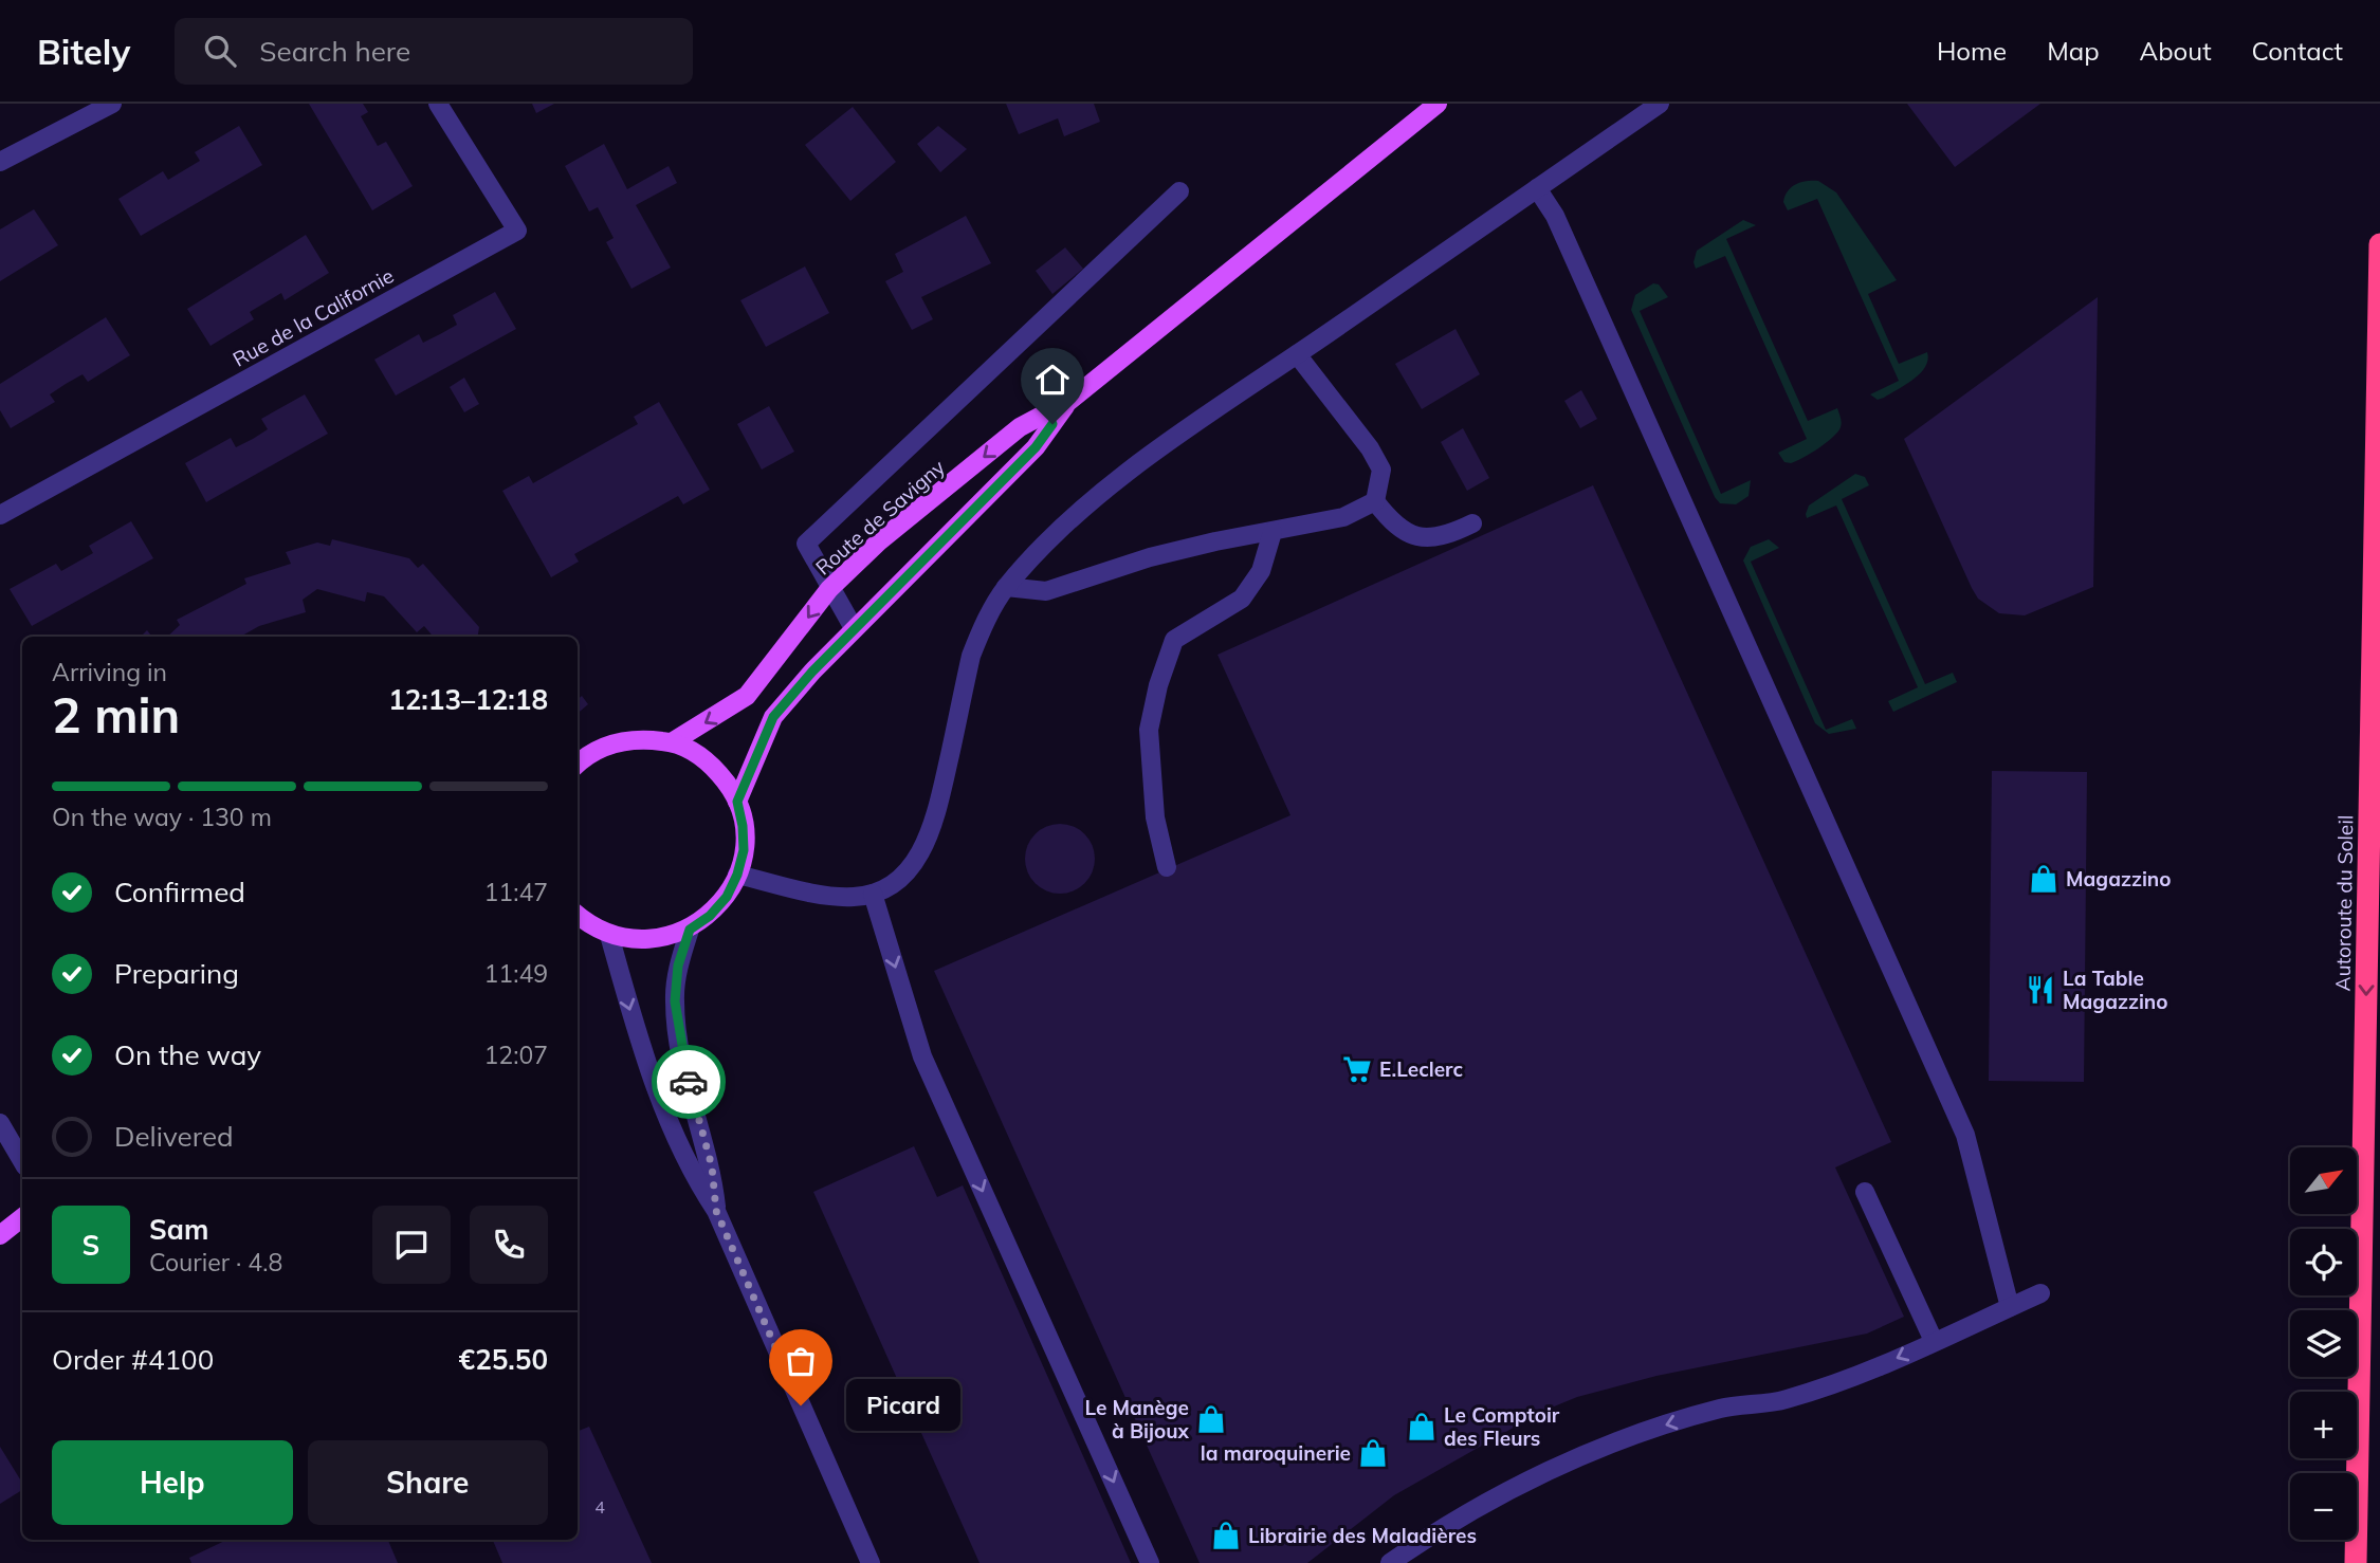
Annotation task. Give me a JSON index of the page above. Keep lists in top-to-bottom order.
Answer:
{
  "streets": {
    "highway": ["Autoroute du Soleil"],
    "main road": ["Route de Savigny"],
    "street": ["Rue de la Californie"]
  },
  "one_way": ["Autoroute du Soleil"],
  "places": {
    "shop": [
      "Magazzino",
      "Le Manège à Bijoux",
      "Le Comptoir des Fleurs",
      "la maroquinerie",
      "Librairie des Maladières"
    ],
    "restaurant": ["La Table Magazzino"],
    "supermarket": ["E.Leclerc"],
    "other": ["Picard"]
  },
  "house_numbers": ["4"],
  "north": "top right",
  "page": {
    "header": "Bitely",
    "search": "Search here",
    "nav": [
      "Home",
      "Map",
      "About",
      "Contact"
    ],
    "heading": ["2 min", "Arriving in", "12:13–12:18"],
    "panel": [
      "Sam",
      "Courier · 4.8",
      "Order #4100",
      "€25.50"
    ],
    "bar": "On the way · 130 m",
    "list": [
      ["Confirmed", "11:47"],
      ["Preparing", "11:49"],
      ["On the way", "12:07"],
      "Delivered"
    ],
    "map_buttons": ["+", "−"],
    "round": "S",
    "bubble": "Picard",
    "buttons": ["Help", "Share"]
  }
}
